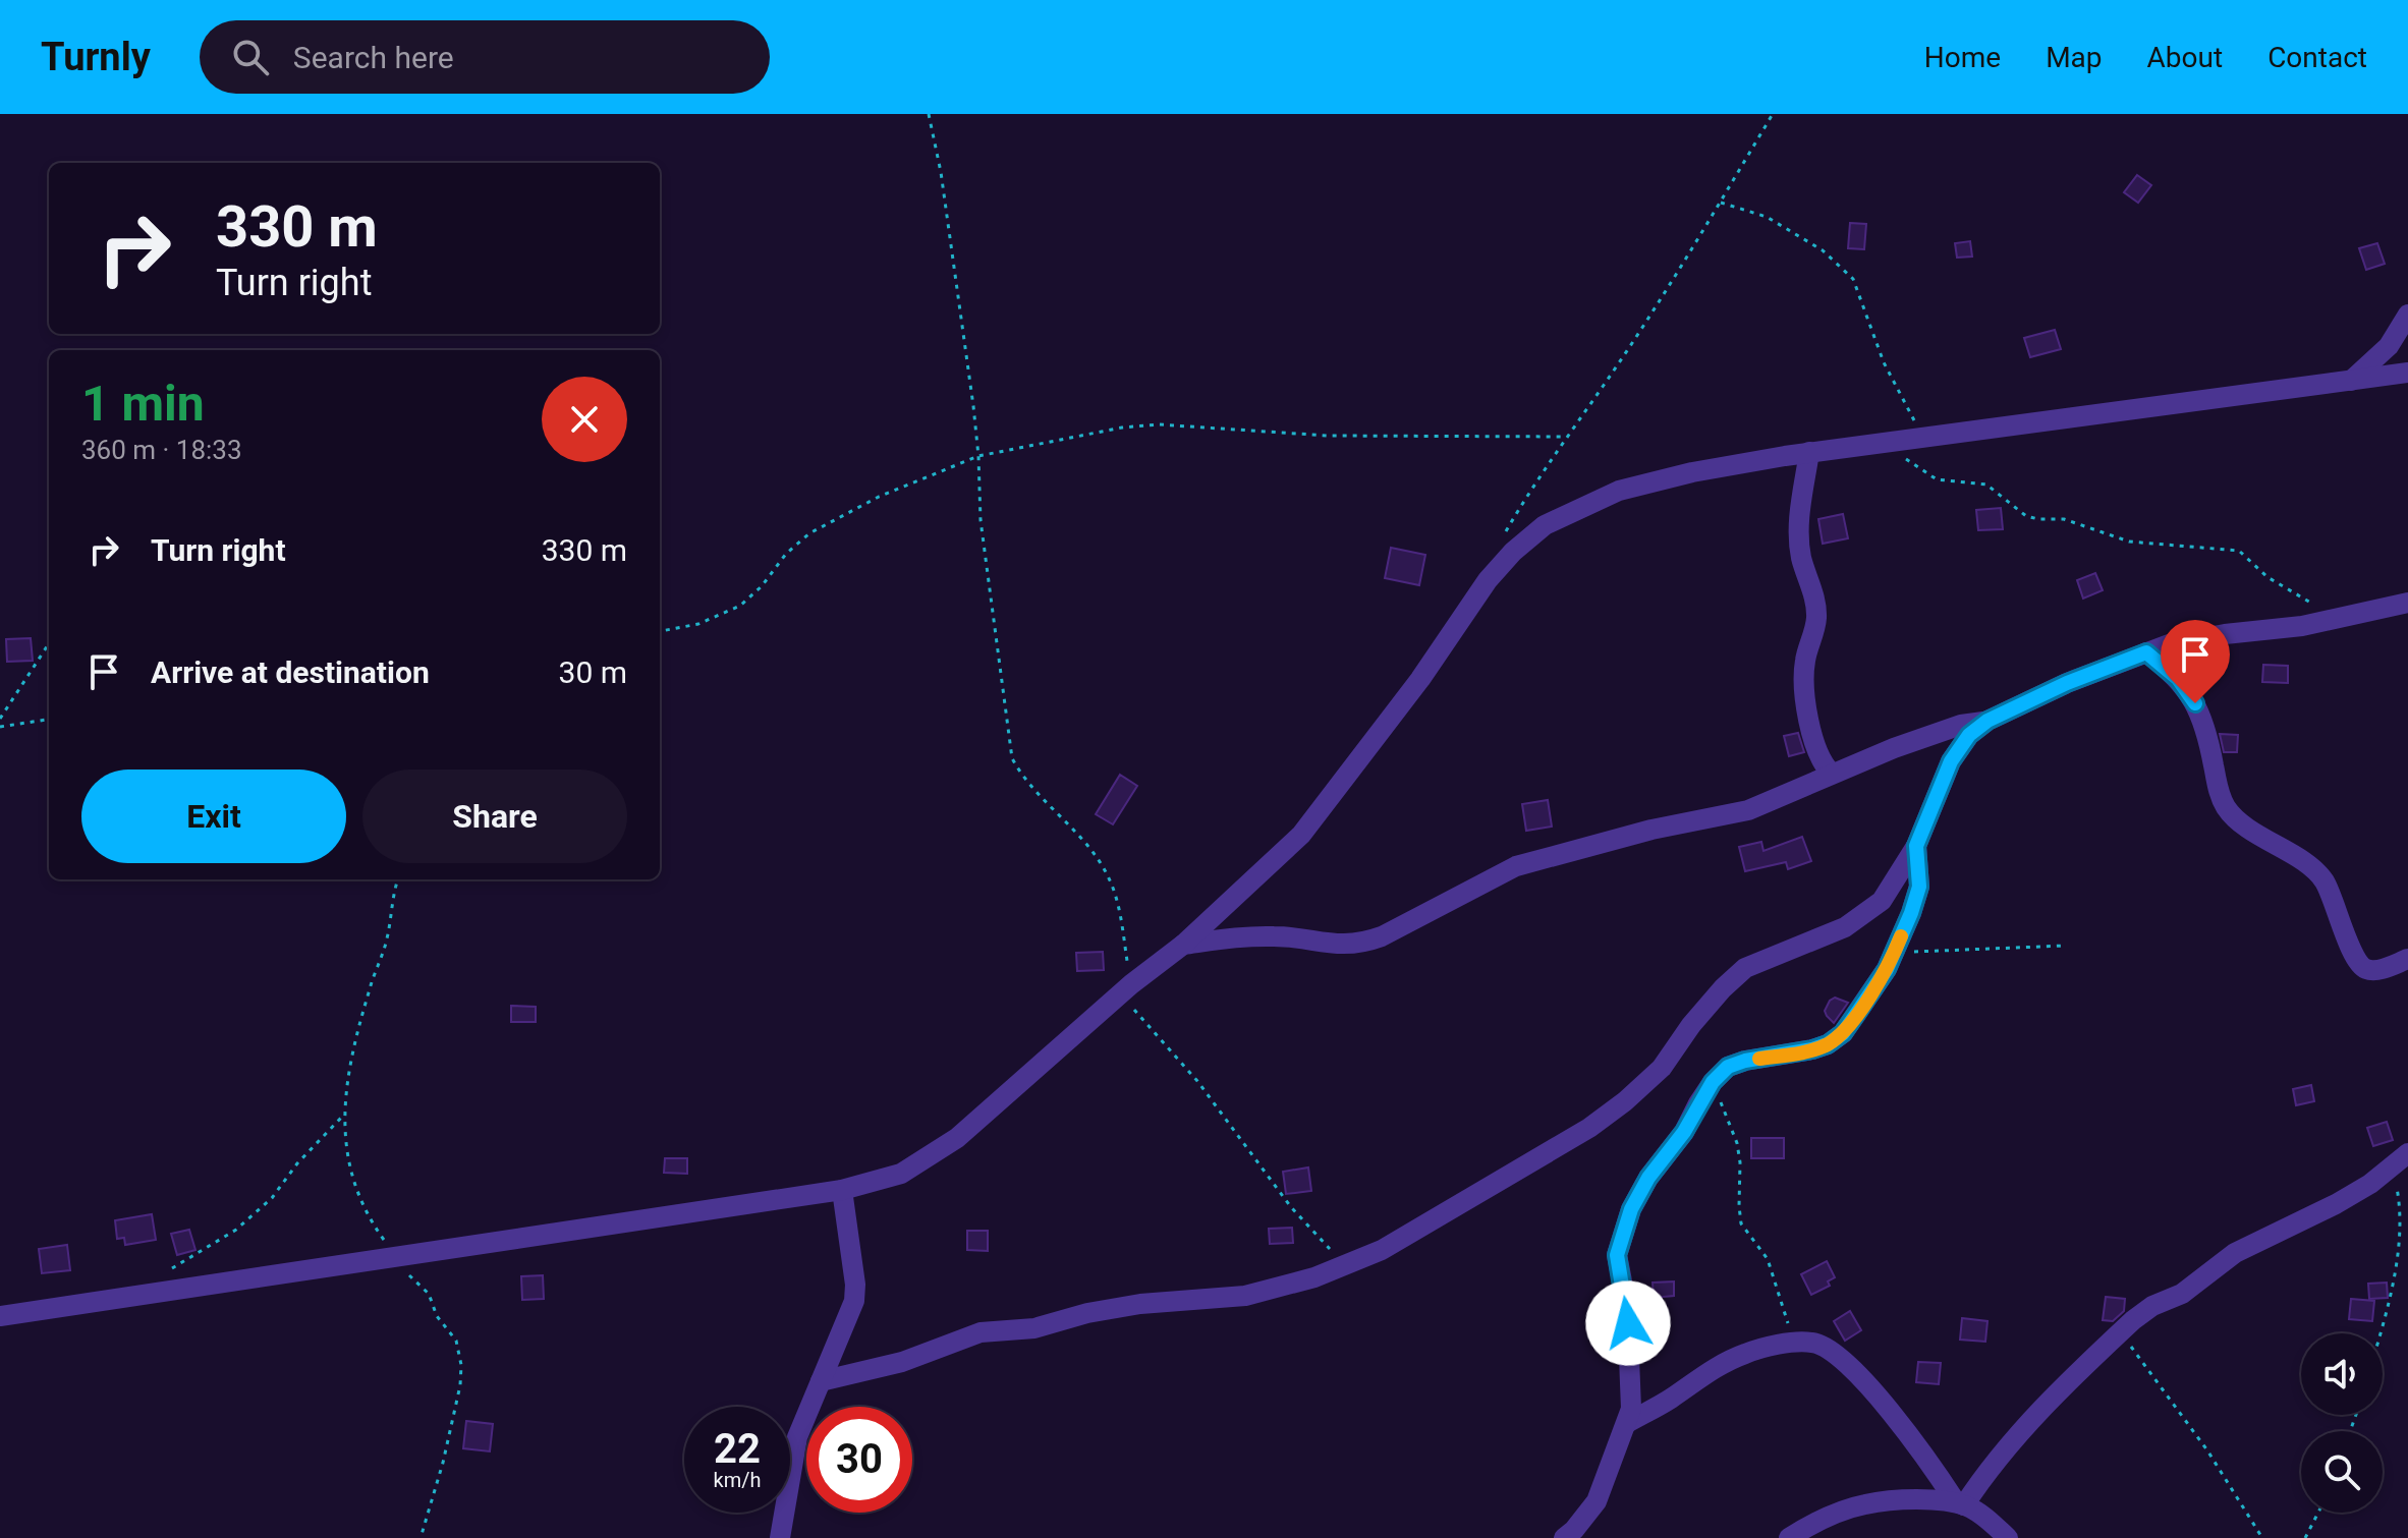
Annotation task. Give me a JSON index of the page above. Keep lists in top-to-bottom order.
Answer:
{
  "page": {
    "header": "Turnly",
    "search": "Search here",
    "nav": [
      "Home",
      "Map",
      "About",
      "Contact"
    ],
    "turn": ["330 m", "Turn right"],
    "heading": ["1 min", "360 m · 18:33"],
    "list": [
      {
        "name": "Turn right",
        "value": "330 m"
      },
      {
        "name": "Arrive at destination",
        "value": "30 m"
      }
    ],
    "buttons": ["Exit", "Share"],
    "speed": "22 km/h",
    "limit": "30"
  }
}
